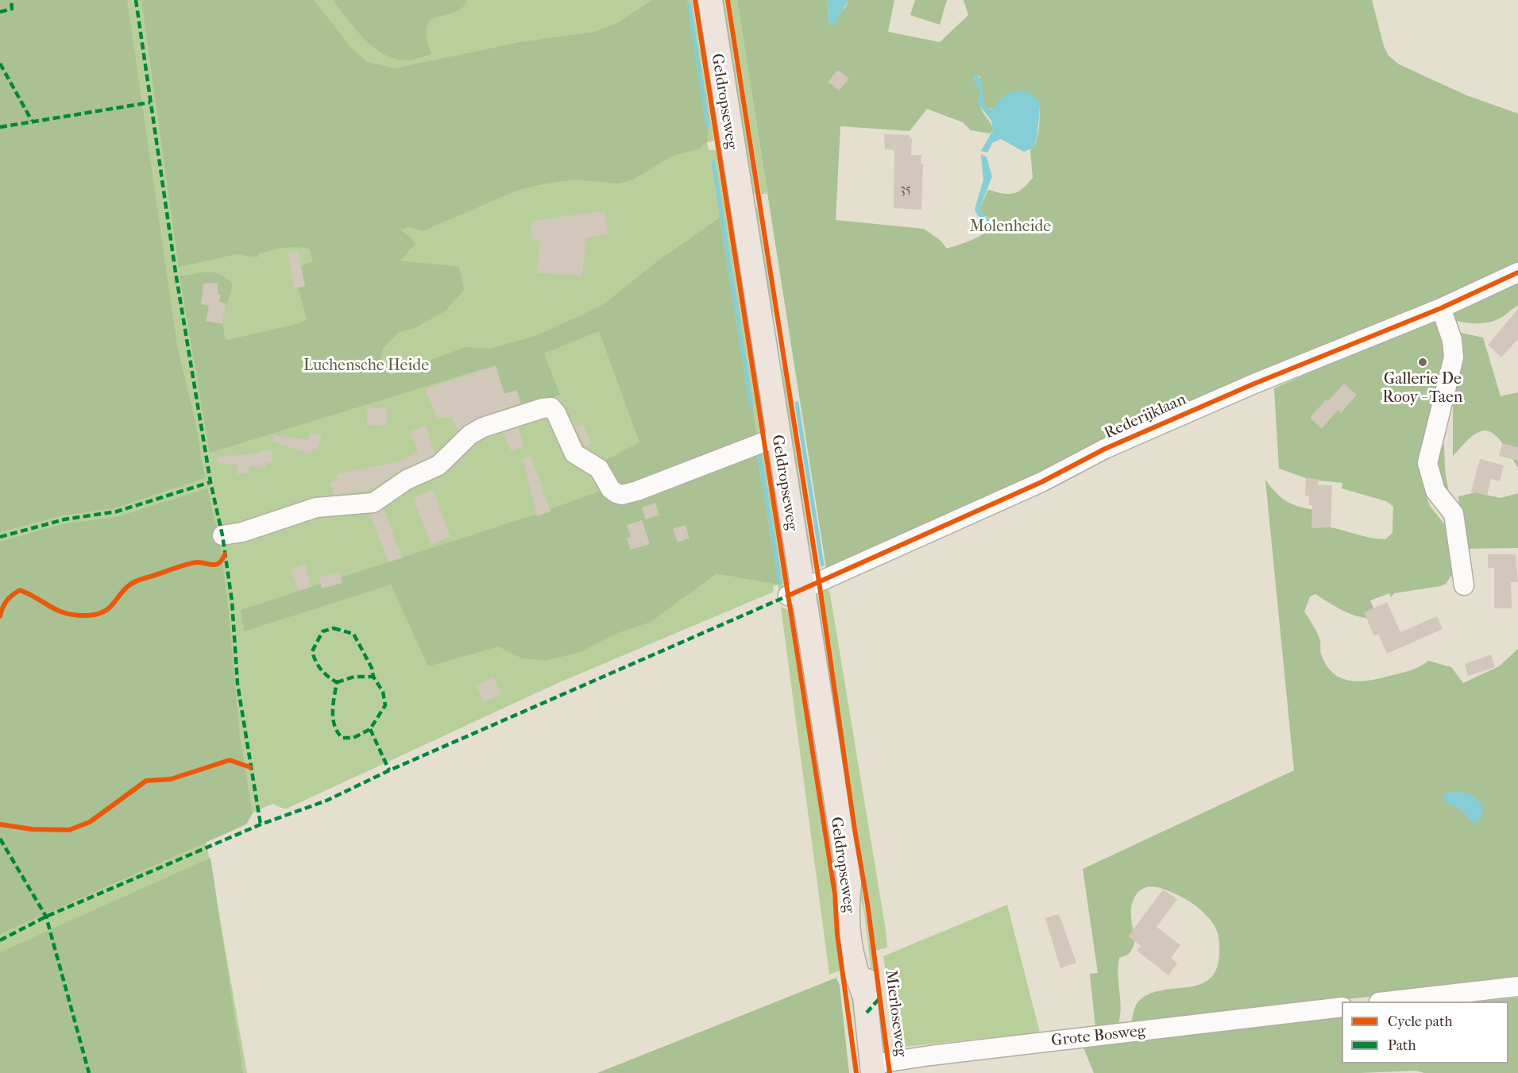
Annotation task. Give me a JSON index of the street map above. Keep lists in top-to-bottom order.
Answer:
{
  "streets": {
    "main road": ["Geldropseweg", "Mierloseweg"],
    "street": ["Rederijklaan", "Grote Bosweg"]
  },
  "crossings": [
    ["Geldropseweg", "Rederijklaan"],
    ["Geldropseweg", "Mierloseweg"],
    ["Mierloseweg", "Grote Bosweg"]
  ],
  "parks": ["Molenheide", "Luchensche Heide"],
  "places": ["Gallerie De Rooy - Taen"],
  "house_numbers": ["35"],
  "legend": ["Cycle path", "Path"]
}
